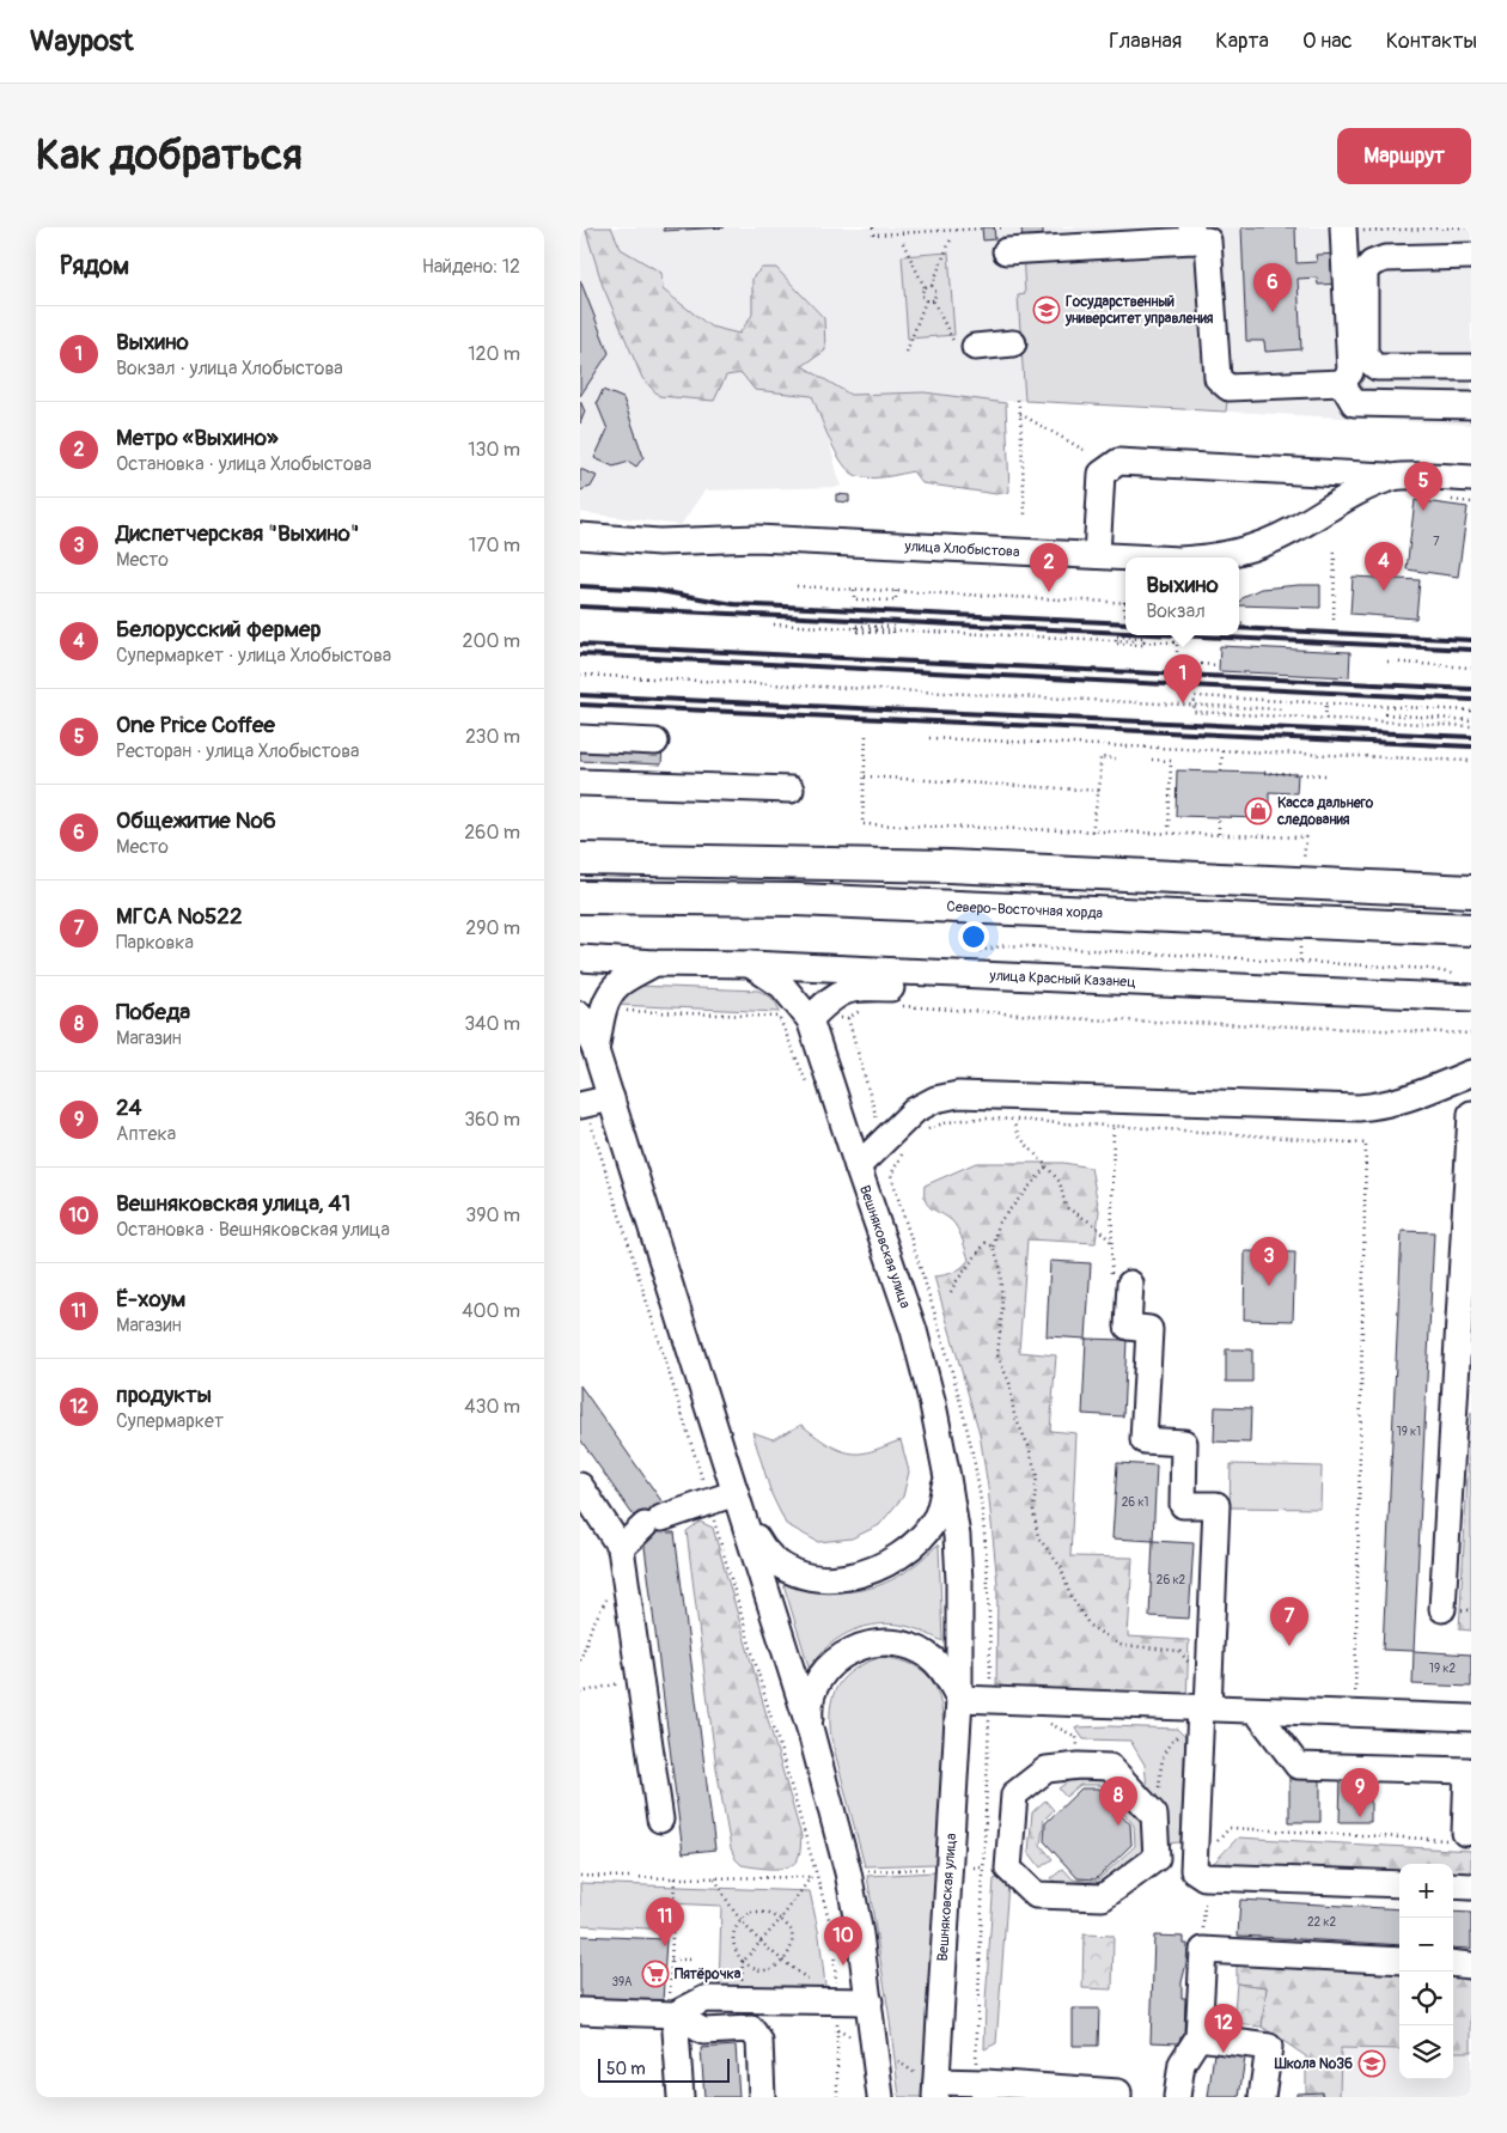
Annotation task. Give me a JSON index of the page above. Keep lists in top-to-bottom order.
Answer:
{
  "streets": {
    "main road": ["Северо-Восточная хорда"],
    "street": ["улица Хлобыстова", "улица Красный Казанец", "Вешняковская улица"]
  },
  "crossings": [
    ["улица Красный Казанец", "Вешняковская улица"]
  ],
  "places": {
    "school or university": ["Государственный университет управления", "Школа №36"],
    "shop": ["Kасса дальнего следования"],
    "supermarket": ["Пятёрочка"]
  },
  "house_numbers": [
    "7",
    "19 к1",
    "26 к1",
    "26 к2",
    "19 к2",
    "22 к2",
    "39А"
  ],
  "scale_bar": "50 m",
  "page": {
    "header": "Waypost",
    "nav": [
      "Главная",
      "Карта",
      "О нас",
      "Контакты"
    ],
    "buttons": "Маршрут",
    "title": "Как добраться",
    "heading": ["Рядом", "Найдено: 12"],
    "pins": [
      "6",
      "5",
      "4",
      "2",
      "1",
      "3",
      "7",
      "9",
      "8",
      "11",
      "10",
      "12"
    ],
    "list": [
      {
        "mark": "1",
        "name": "Выхино",
        "note": "Вокзал · улица Хлобыстова",
        "value": "120 m"
      },
      {
        "mark": "2",
        "name": "Метро «Выхино»",
        "note": "Остановка · улица Хлобыстова",
        "value": "130 m"
      },
      {
        "mark": "3",
        "name": "Диспетчерская \"Выхино\"",
        "note": "Место",
        "value": "170 m"
      },
      {
        "mark": "4",
        "name": "Белорусский фермер",
        "note": "Супермаркет · улица Хлобыстова",
        "value": "200 m"
      },
      {
        "mark": "5",
        "name": "One Price Coffee",
        "note": "Ресторан · улица Хлобыстова",
        "value": "230 m"
      },
      {
        "mark": "6",
        "name": "Общежитие №6",
        "note": "Место",
        "value": "260 m"
      },
      {
        "mark": "7",
        "name": "МГСА №522",
        "note": "Парковка",
        "value": "290 m"
      },
      {
        "mark": "8",
        "name": "Победа",
        "note": "Магазин",
        "value": "340 m"
      },
      {
        "mark": "9",
        "name": "24",
        "note": "Аптека",
        "value": "360 m"
      },
      {
        "mark": "10",
        "name": "Вешняковская улица, 41",
        "note": "Остановка · Вешняковская улица",
        "value": "390 m"
      },
      {
        "mark": "11",
        "name": "Ё-хоум",
        "note": "Магазин",
        "value": "400 m"
      },
      {
        "mark": "12",
        "name": "продукты",
        "note": "Супермаркет",
        "value": "430 m"
      }
    ],
    "popup": ["Выхино", "Вокзал"],
    "map_buttons": ["+", "−"],
    "scale": "50 m"
  }
}
